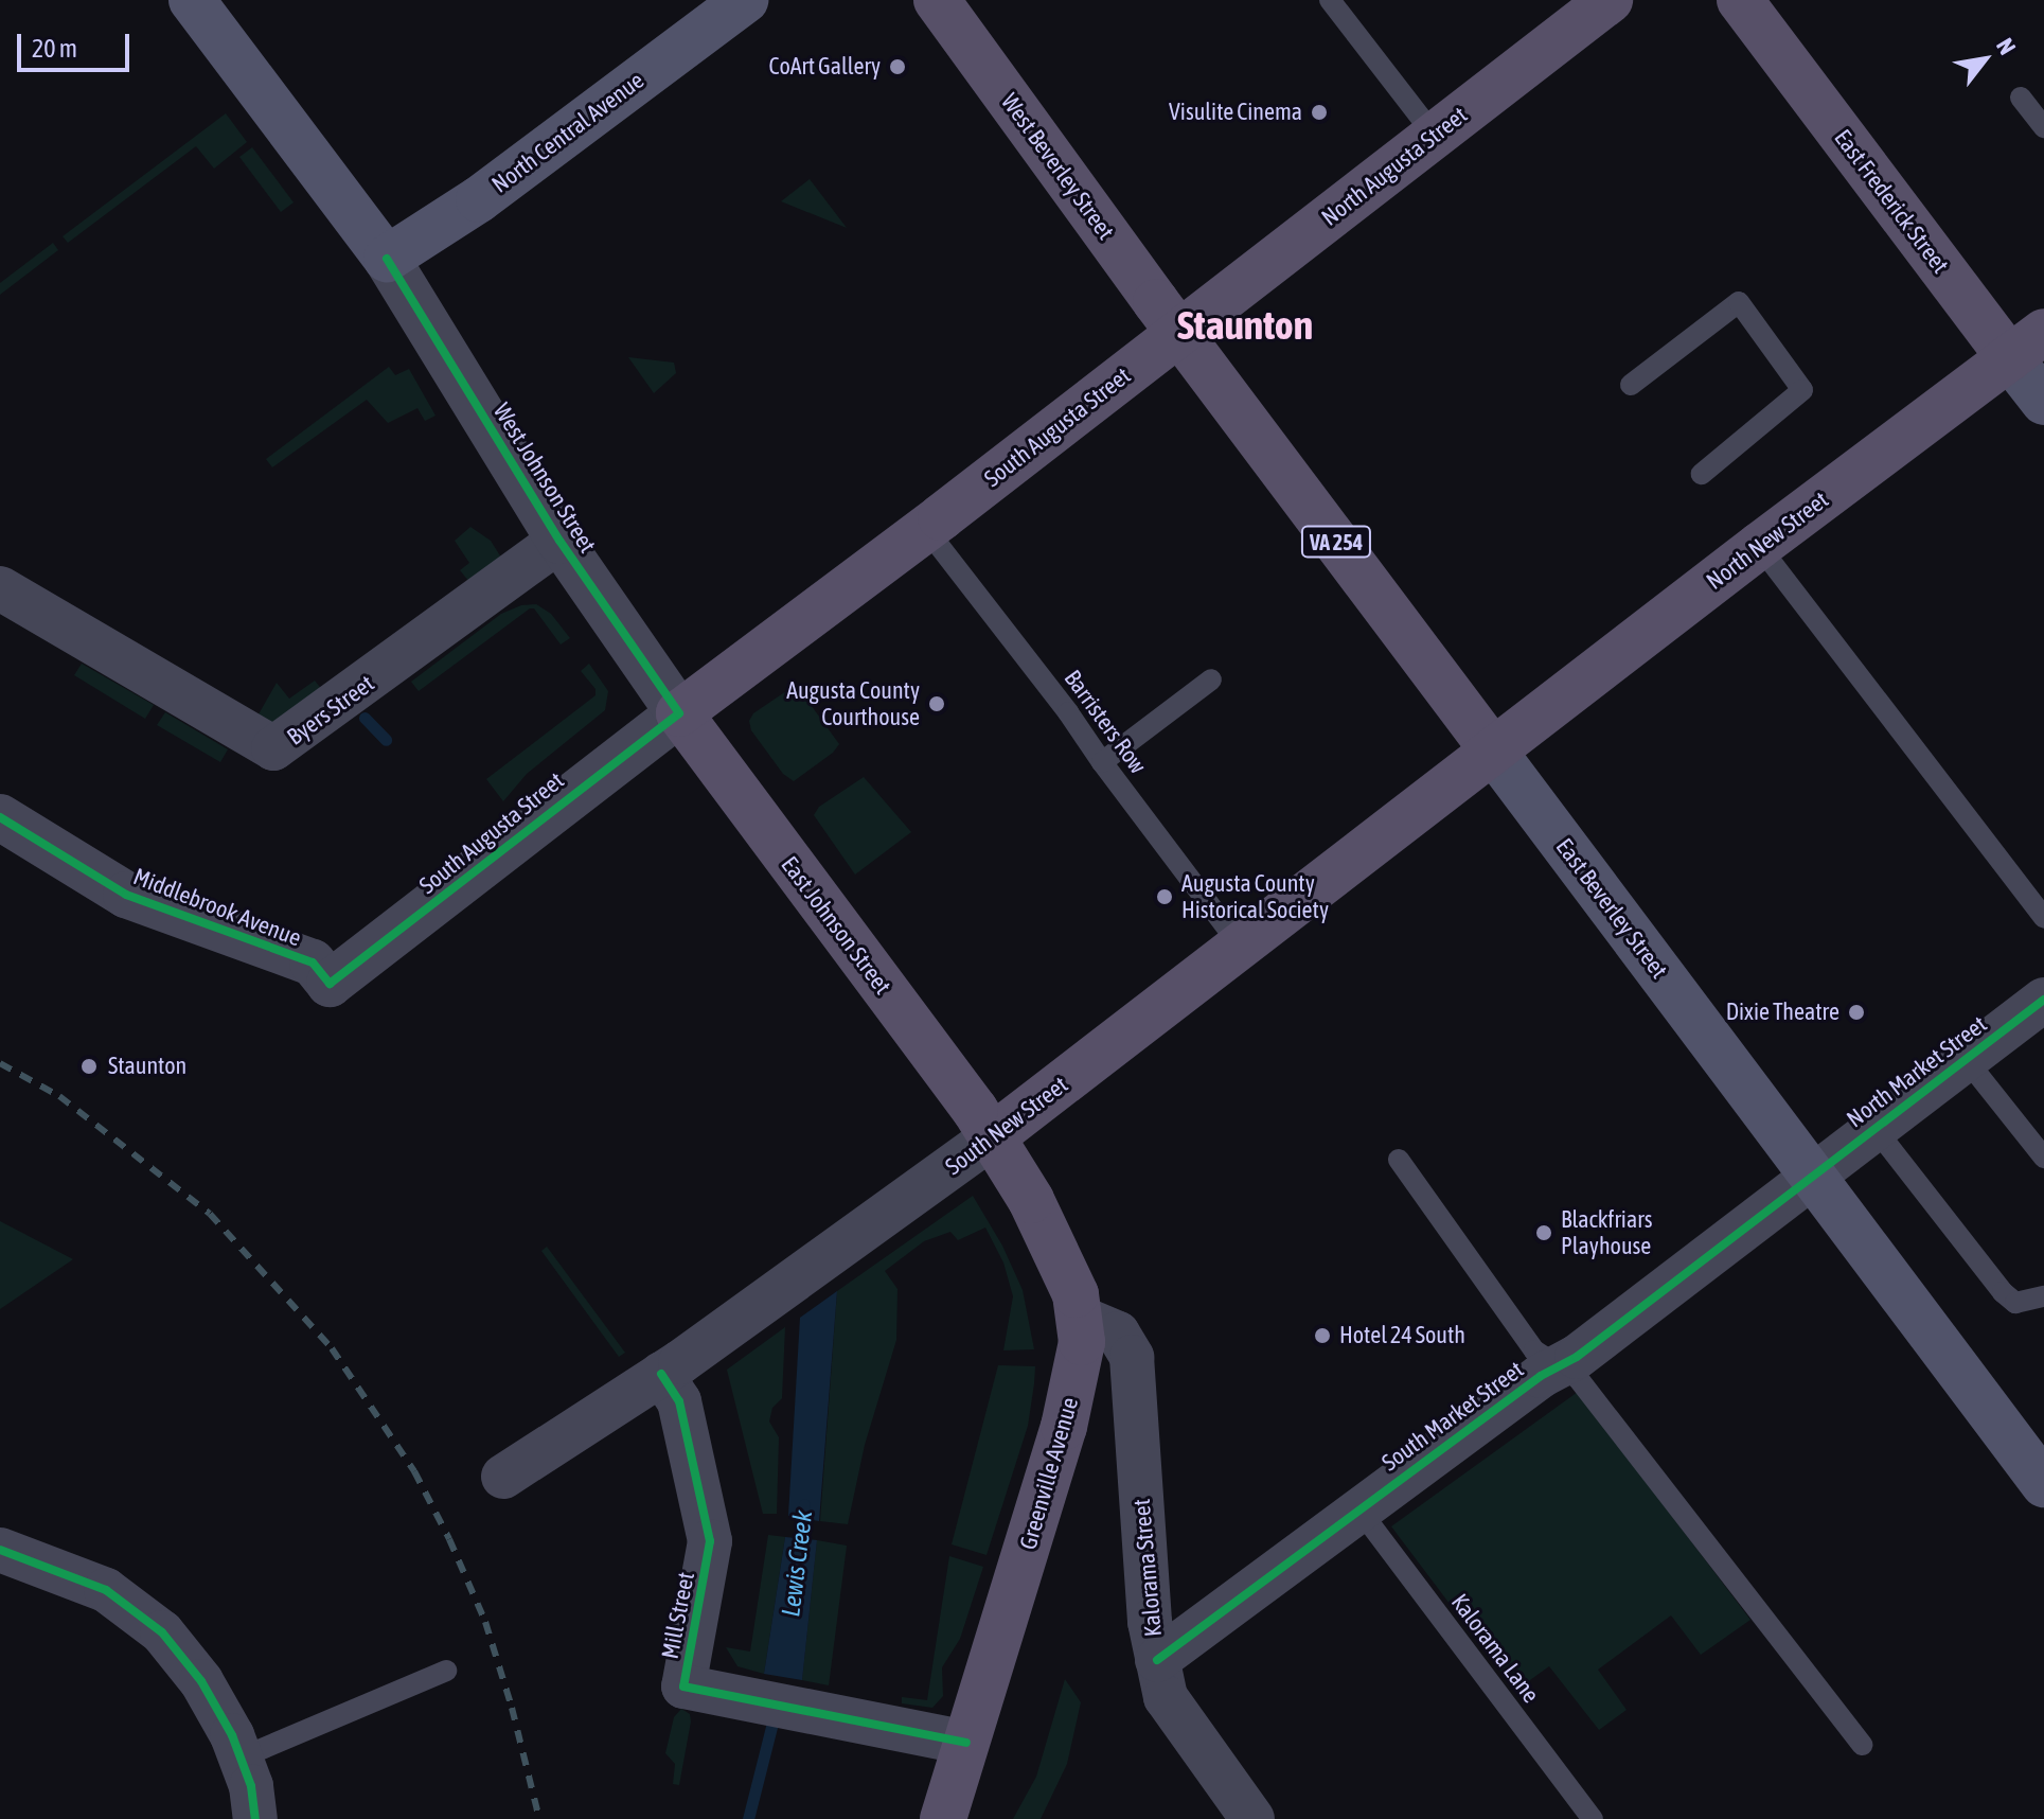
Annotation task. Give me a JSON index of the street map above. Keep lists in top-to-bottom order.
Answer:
{
  "streets": {
    "main road": [
      "North Central Avenue",
      "West Beverley Street",
      "North Augusta Street",
      "East Frederick Street",
      "South Augusta Street",
      "West Johnson Street",
      "North New Street",
      "VA 254",
      "East Beverley Street",
      "East Johnson Street",
      "South New Street",
      "Greenville Avenue"
    ],
    "street": [
      "Byers Street",
      "Middlebrook Avenue",
      "North Market Street",
      "South Market Street",
      "Kalorama Street",
      "Mill Street"
    ],
    "lane": ["Barristers Row", "Kalorama Lane"]
  },
  "crossings": [
    ["North Central Avenue", "West Johnson Street"],
    ["West Beverley Street", "North Augusta Street"],
    ["West Beverley Street", "South Augusta Street"],
    ["West Beverley Street", "East Beverley Street"],
    ["North Augusta Street", "South Augusta Street"],
    ["North Augusta Street", "East Beverley Street"],
    ["East Frederick Street", "North New Street"],
    ["South Augusta Street", "West Johnson Street"],
    ["South Augusta Street", "Barristers Row"],
    ["South Augusta Street", "Middlebrook Avenue"],
    ["South Augusta Street", "East Beverley Street"],
    ["South Augusta Street", "East Johnson Street"],
    ["West Johnson Street", "Byers Street"],
    ["West Johnson Street", "East Johnson Street"],
    ["North New Street", "East Beverley Street"],
    ["North New Street", "South New Street"],
    ["Barristers Row", "South New Street"],
    ["East Beverley Street", "North Market Street"],
    ["East Beverley Street", "South New Street"],
    ["East Beverley Street", "South Market Street"],
    ["East Johnson Street", "South New Street"],
    ["East Johnson Street", "Greenville Avenue"],
    ["North Market Street", "South Market Street"],
    ["South New Street", "Greenville Avenue"],
    ["South New Street", "Mill Street"],
    ["South Market Street", "Kalorama Street"],
    ["South Market Street", "Kalorama Lane"],
    ["Greenville Avenue", "Kalorama Street"],
    ["Greenville Avenue", "Mill Street"]
  ],
  "districts": ["Staunton"],
  "water": ["Lewis Creek"],
  "places": [
    "CoArt Gallery",
    "Visulite Cinema",
    "Augusta County Courthouse",
    "Augusta County Historical Society",
    "Dixie Theatre",
    "Staunton",
    "Blackfriars Playhouse",
    "Hotel 24 South"
  ],
  "scale_bar": "20 m",
  "north": "top right"
}
